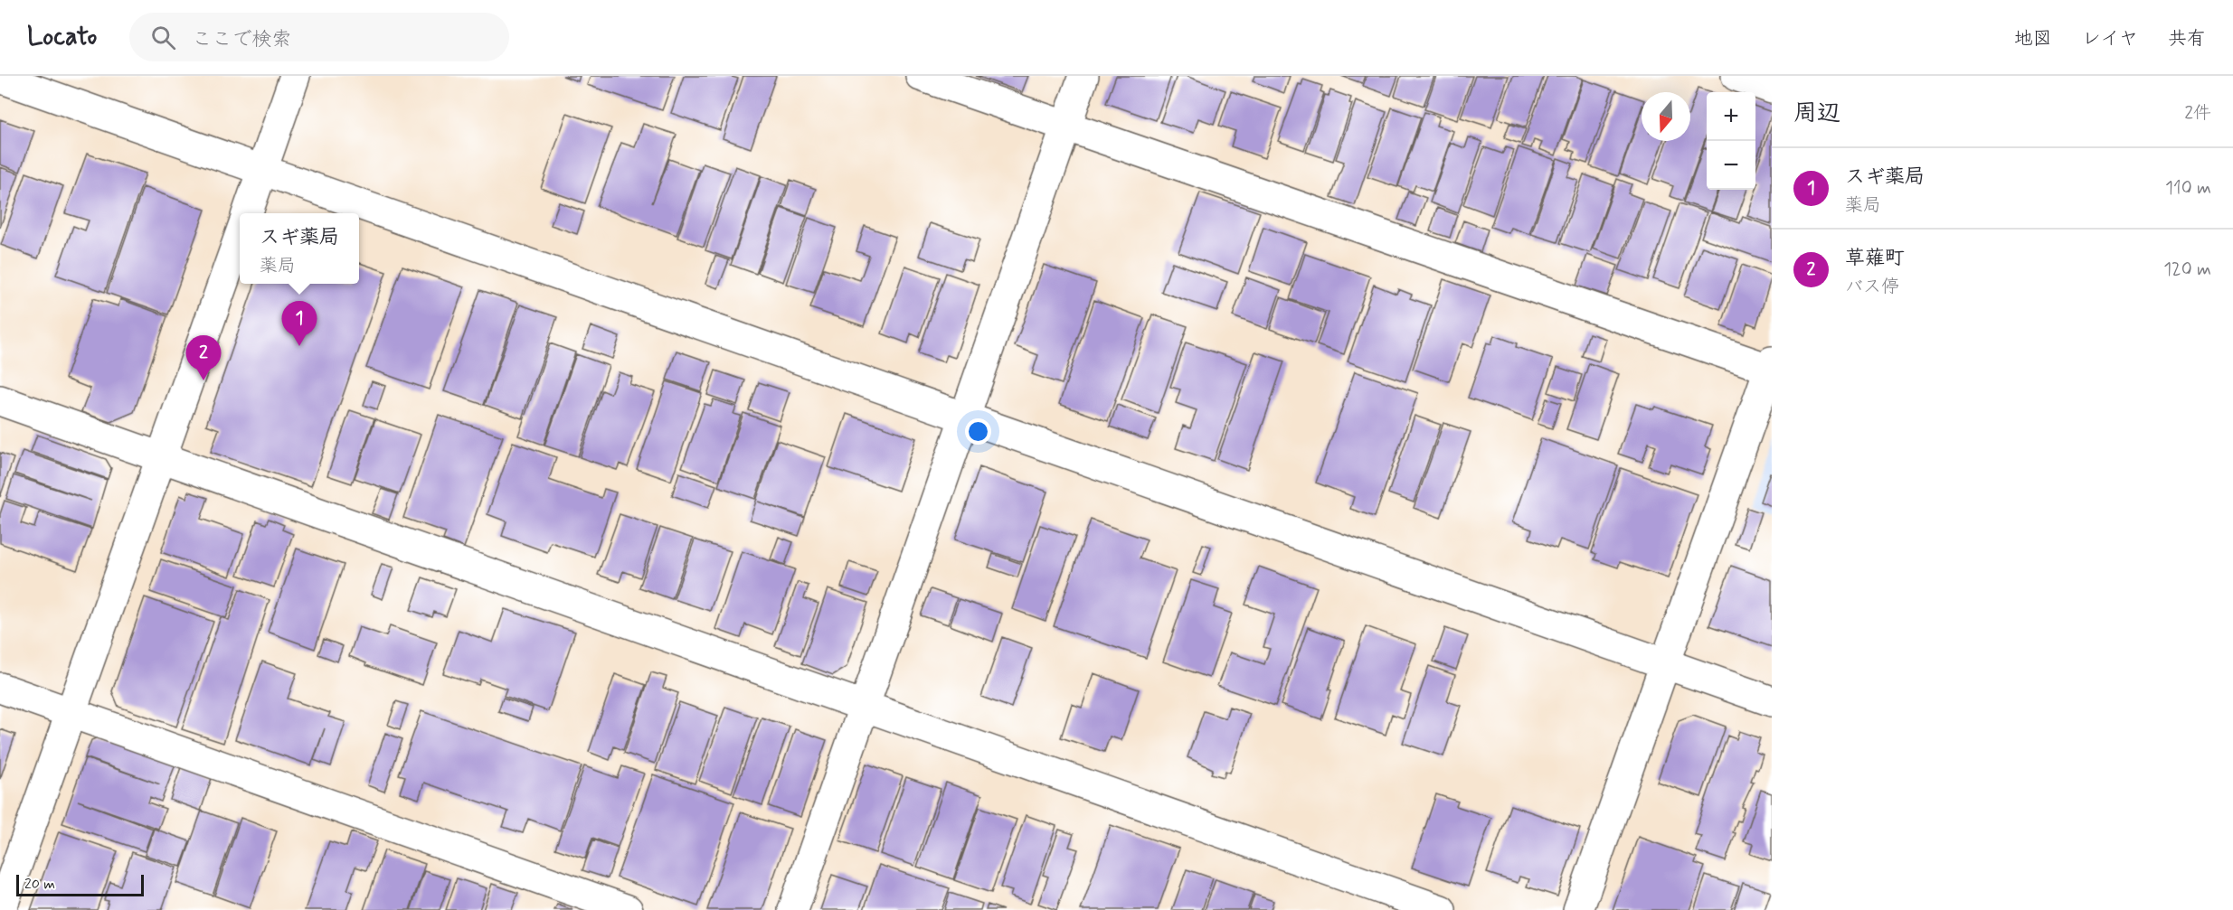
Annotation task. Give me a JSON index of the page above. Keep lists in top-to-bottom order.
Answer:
{
  "scale_bar": "20 m",
  "north": "bottom",
  "page": {
    "header": "Locato",
    "search": "ここで検索",
    "nav": ["地図", "レイヤ", "共有"],
    "heading": ["周辺", "2件"],
    "map_buttons": ["+", "−"],
    "list": [
      {
        "mark": "1",
        "name": "スギ薬局",
        "note": "薬局",
        "value": "110 m"
      },
      {
        "mark": "2",
        "name": "草薙町",
        "note": "バス停",
        "value": "120 m"
      }
    ],
    "popup": ["スギ薬局", "薬局"],
    "pins": ["1", "2"],
    "scale": "20 m"
  }
}
